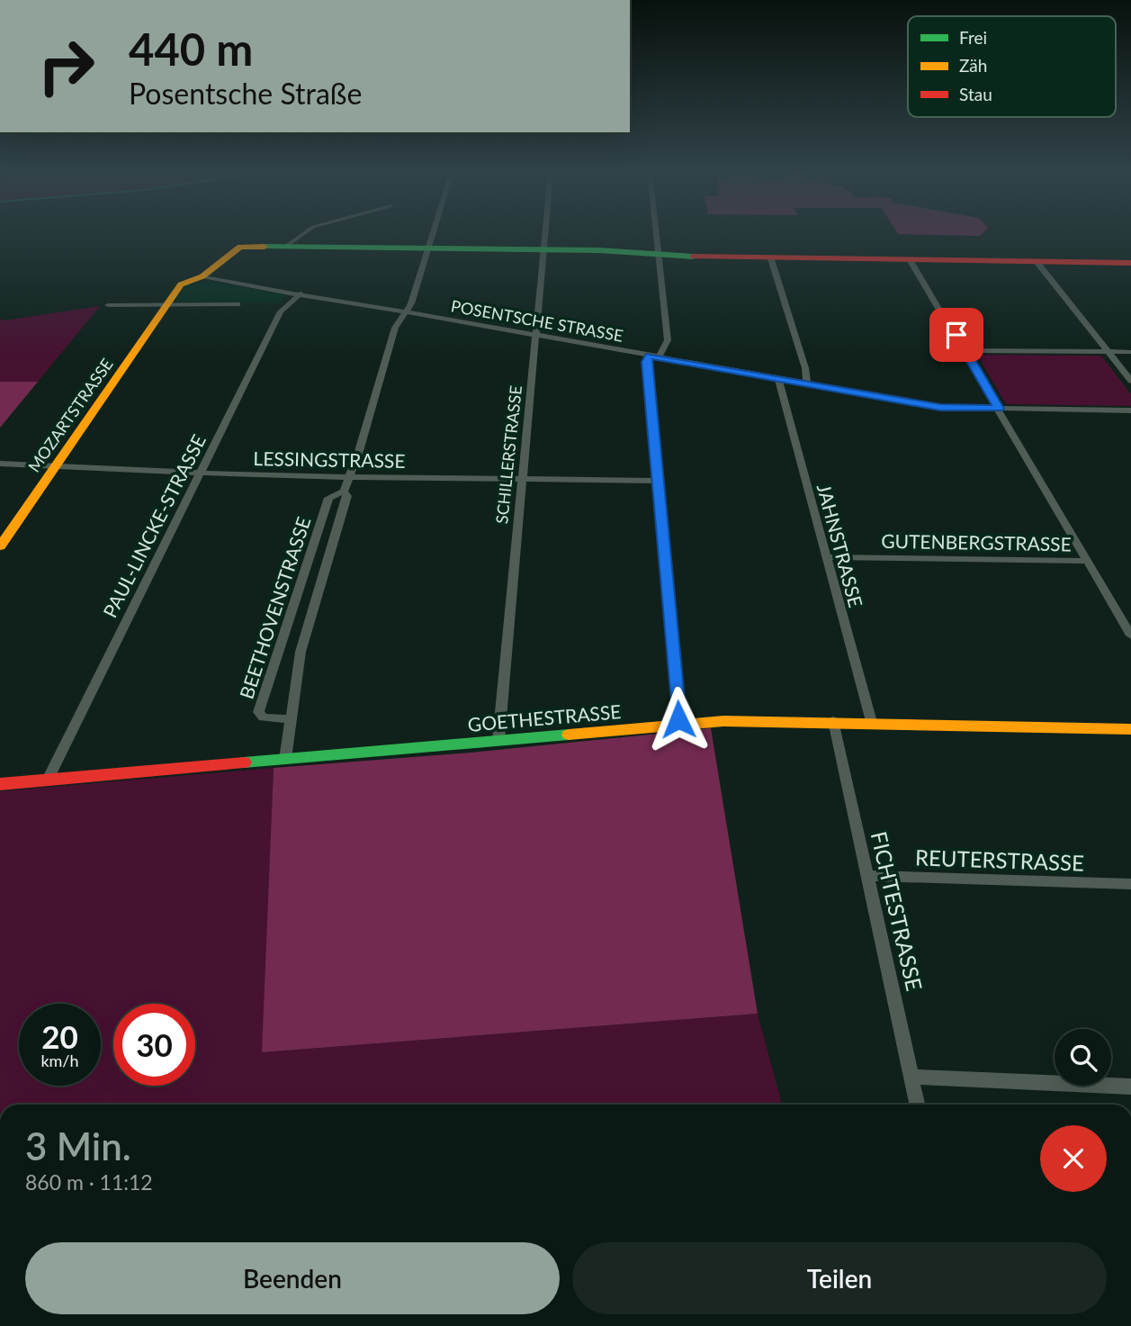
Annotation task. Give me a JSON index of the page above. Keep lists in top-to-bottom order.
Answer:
{
  "streets": {
    "street": [
      "POSENTSCHE STRASSE",
      "MOZARTSTRASSE",
      "SCHILLERSTRASSE",
      "LESSINGSTRASSE",
      "PAUL-LINCKE-STRASSE",
      "GUTENBERGSTRASSE",
      "JAHNSTRASSE",
      "BEETHOVENSTRASSE",
      "GOETHESTRASSE",
      "REUTERSTRASSE",
      "FICHTESTRASSE"
    ]
  },
  "crossings": [
    ["POSENTSCHE STRASSE", "MOZARTSTRASSE"],
    ["POSENTSCHE STRASSE", "SCHILLERSTRASSE"],
    ["POSENTSCHE STRASSE", "PAUL-LINCKE-STRASSE"],
    ["POSENTSCHE STRASSE", "GUTENBERGSTRASSE"],
    ["POSENTSCHE STRASSE", "JAHNSTRASSE"],
    ["POSENTSCHE STRASSE", "BEETHOVENSTRASSE"],
    ["MOZARTSTRASSE", "SCHILLERSTRASSE"],
    ["MOZARTSTRASSE", "LESSINGSTRASSE"],
    ["MOZARTSTRASSE", "GUTENBERGSTRASSE"],
    ["MOZARTSTRASSE", "BEETHOVENSTRASSE"],
    ["SCHILLERSTRASSE", "LESSINGSTRASSE"],
    ["SCHILLERSTRASSE", "GOETHESTRASSE"],
    ["LESSINGSTRASSE", "PAUL-LINCKE-STRASSE"],
    ["LESSINGSTRASSE", "BEETHOVENSTRASSE"],
    ["PAUL-LINCKE-STRASSE", "GOETHESTRASSE"],
    ["GUTENBERGSTRASSE", "JAHNSTRASSE"],
    ["JAHNSTRASSE", "GOETHESTRASSE"],
    ["BEETHOVENSTRASSE", "GOETHESTRASSE"],
    ["GOETHESTRASSE", "FICHTESTRASSE"],
    ["REUTERSTRASSE", "FICHTESTRASSE"]
  ],
  "legend": ["Frei", "Zäh", "Stau"],
  "page": {
    "turn": ["440 m", "Posentsche Straße"],
    "speed": "20 km/h",
    "limit": "30",
    "heading": ["3 Min.", "860 m · 11:12"],
    "buttons": ["Beenden", "Teilen"]
  }
}
